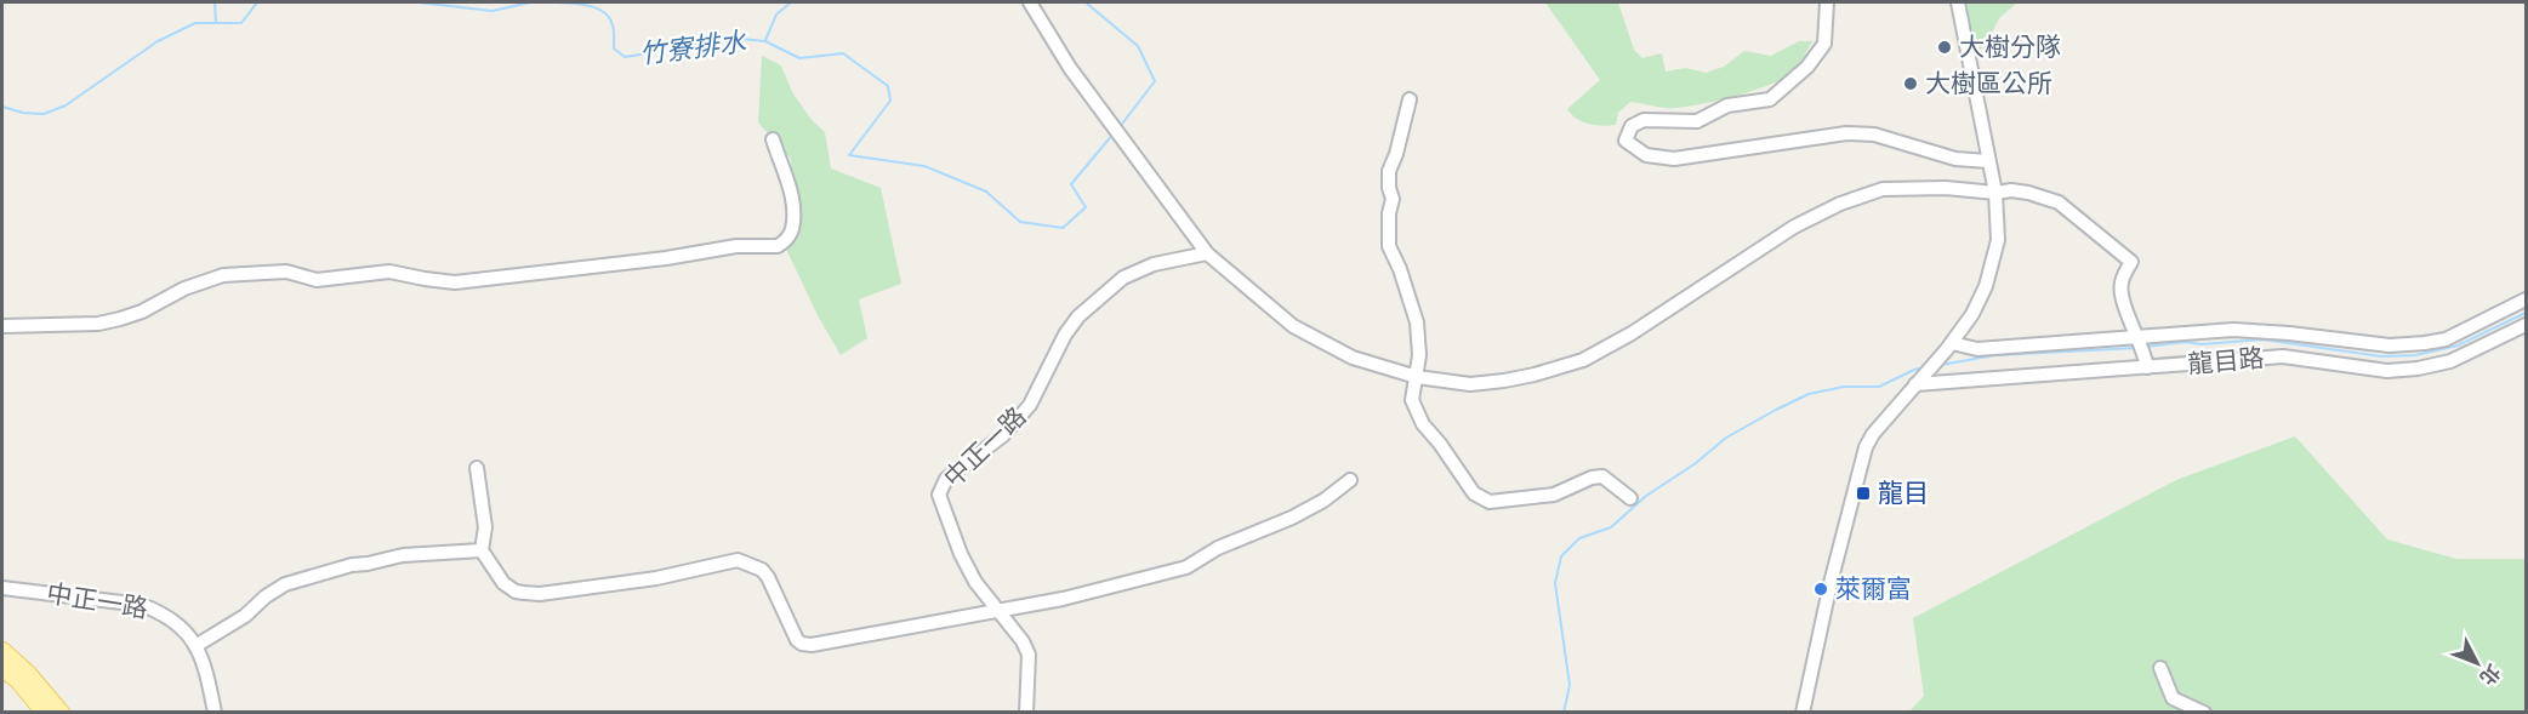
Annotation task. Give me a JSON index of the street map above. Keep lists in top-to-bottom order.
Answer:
{
  "streets": {
    "street": ["龍目路", "中正一路"]
  },
  "water": ["竹寮排水"],
  "places": {
    "other": ["大樹分隊", "大樹區公所", "萊爾富"],
    "transit": ["龍目"]
  },
  "north": "bottom right"
}
